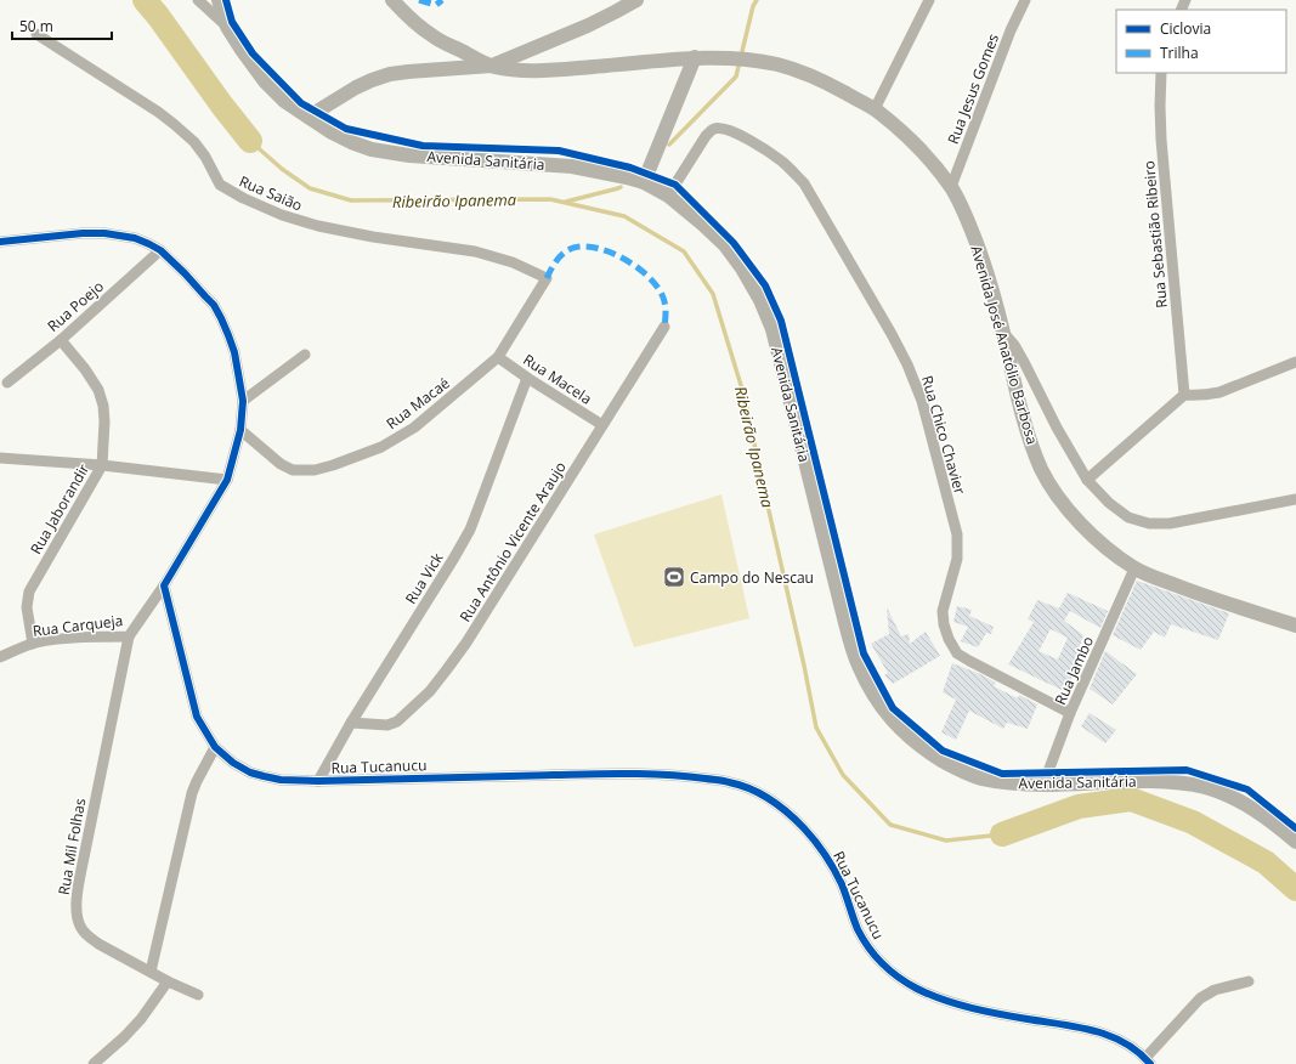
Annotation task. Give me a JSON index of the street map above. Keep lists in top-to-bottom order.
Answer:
{
  "streets": {
    "street": [
      "Rua Jesus Gomes",
      "Avenida Sanitária",
      "Rua Saião",
      "Rua Sebastião Ribeiro",
      "Rua Poejo",
      "Avenida José Anatólio Barbosa",
      "Rua Macela",
      "Rua Macaé",
      "Rua Chico Chavier",
      "Rua Jaborandir",
      "Rua Antônio Vicente Araujo",
      "Rua Vick",
      "Rua Carqueja",
      "Rua Jambo",
      "Rua Tucanucu",
      "Rua Mil Folhas"
    ]
  },
  "crossings": [
    ["Rua Jesus Gomes", "Avenida José Anatólio Barbosa"],
    ["Avenida Sanitária", "Rua Chico Chavier"],
    ["Avenida Sanitária", "Rua Jambo"],
    ["Rua Saião", "Rua Macaé"],
    ["Rua Poejo", "Rua Jaborandir"],
    ["Avenida José Anatólio Barbosa", "Rua Jambo"],
    ["Rua Macela", "Rua Macaé"],
    ["Rua Macela", "Rua Antônio Vicente Araujo"],
    ["Rua Macela", "Rua Vick"],
    ["Rua Chico Chavier", "Rua Jambo"],
    ["Rua Jaborandir", "Rua Carqueja"],
    ["Rua Antônio Vicente Araujo", "Rua Vick"],
    ["Rua Vick", "Rua Tucanucu"],
    ["Rua Carqueja", "Rua Tucanucu"],
    ["Rua Carqueja", "Rua Mil Folhas"]
  ],
  "water": ["Ribeirão Ipanema"],
  "places": {
    "sports": ["Campo do Nescau"]
  },
  "legend": ["Ciclovia", "Trilha"],
  "scale_bar": "50 m"
}
